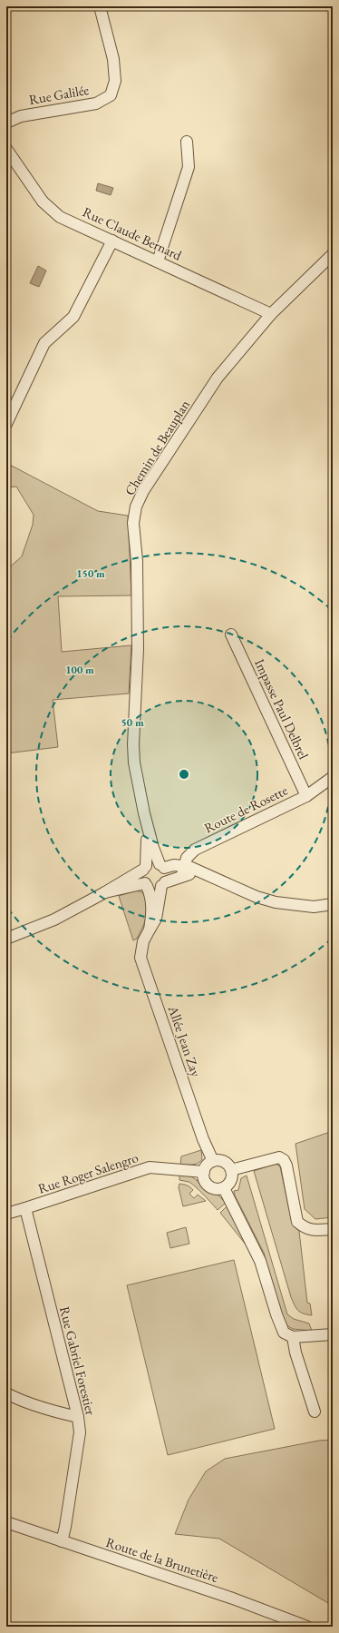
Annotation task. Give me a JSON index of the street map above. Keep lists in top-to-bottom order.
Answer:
{
  "streets": {
    "street": [
      "Rue Galilée",
      "Rue Claude Bernard",
      "Chemin de Beauplan",
      "Impasse Paul Delbrel",
      "Route de Rosette",
      "Allée Jean Zay",
      "Rue Roger Salengro",
      "Rue Gabriel Forestier",
      "Route de la Brunetière"
    ]
  },
  "crossings": [
    ["Rue Claude Bernard", "Chemin de Beauplan"],
    ["Chemin de Beauplan", "Allée Jean Zay"],
    ["Impasse Paul Delbrel", "Route de Rosette"],
    ["Allée Jean Zay", "Rue Roger Salengro"],
    ["Rue Roger Salengro", "Rue Gabriel Forestier"],
    ["Rue Gabriel Forestier", "Route de la Brunetière"]
  ],
  "rings": ["150 m", "100 m", "50 m"]
}
